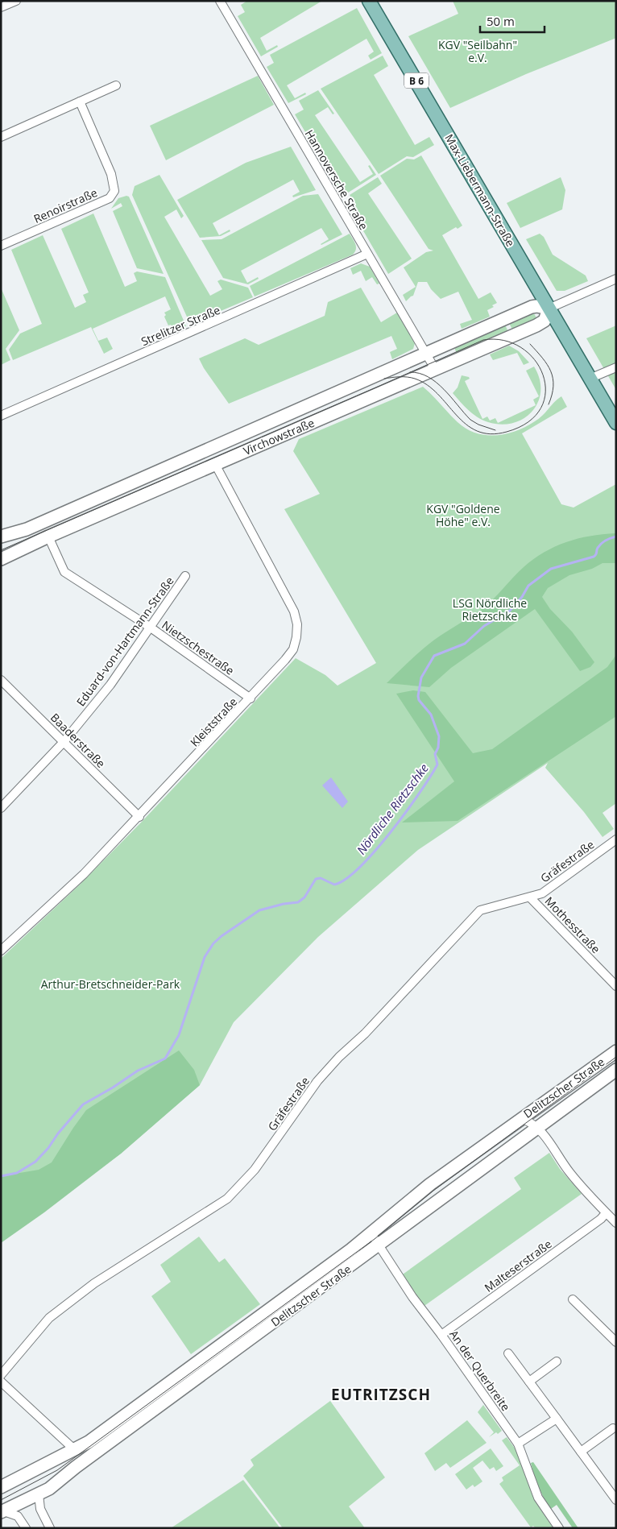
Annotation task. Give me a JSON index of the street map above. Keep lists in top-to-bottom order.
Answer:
{
  "streets": {
    "main road": [
      "B 6",
      "Max-Liebermann-Straße",
      "Virchowstraße",
      "Delitzscher Straße"
    ],
    "street": [
      "Hannoversche Straße",
      "Renoirstraße",
      "Strelitzer Straße",
      "Eduard-von-Hartmann-Straße",
      "Nietzschestraße",
      "Kleiststraße",
      "Baaderstraße",
      "Gräfestraße",
      "Mothesstraße",
      "Malteserstraße",
      "An der Querbreite"
    ]
  },
  "crossings": [
    ["Hannoversche Straße", "Strelitzer Straße"],
    ["Hannoversche Straße", "Virchowstraße"],
    ["Max-Liebermann-Straße", "Virchowstraße"],
    ["Virchowstraße", "Nietzschestraße"],
    ["Virchowstraße", "Kleiststraße"],
    ["Eduard-von-Hartmann-Straße", "Nietzschestraße"],
    ["Eduard-von-Hartmann-Straße", "Baaderstraße"],
    ["Nietzschestraße", "Kleiststraße"],
    ["Kleiststraße", "Baaderstraße"],
    ["Gräfestraße", "Mothesstraße"],
    ["Delitzscher Straße", "An der Querbreite"],
    ["Malteserstraße", "An der Querbreite"]
  ],
  "districts": ["EUTRITZSCH"],
  "water": ["Nördliche Rietzschke"],
  "parks": [
    "KGV \"Seilbahn\" e.V.",
    "KGV \"Goldene Höhe\" e.V.",
    "LSG Nördliche Rietzschke",
    "Arthur-Bretschneider-Park"
  ],
  "scale_bar": "50 m"
}
